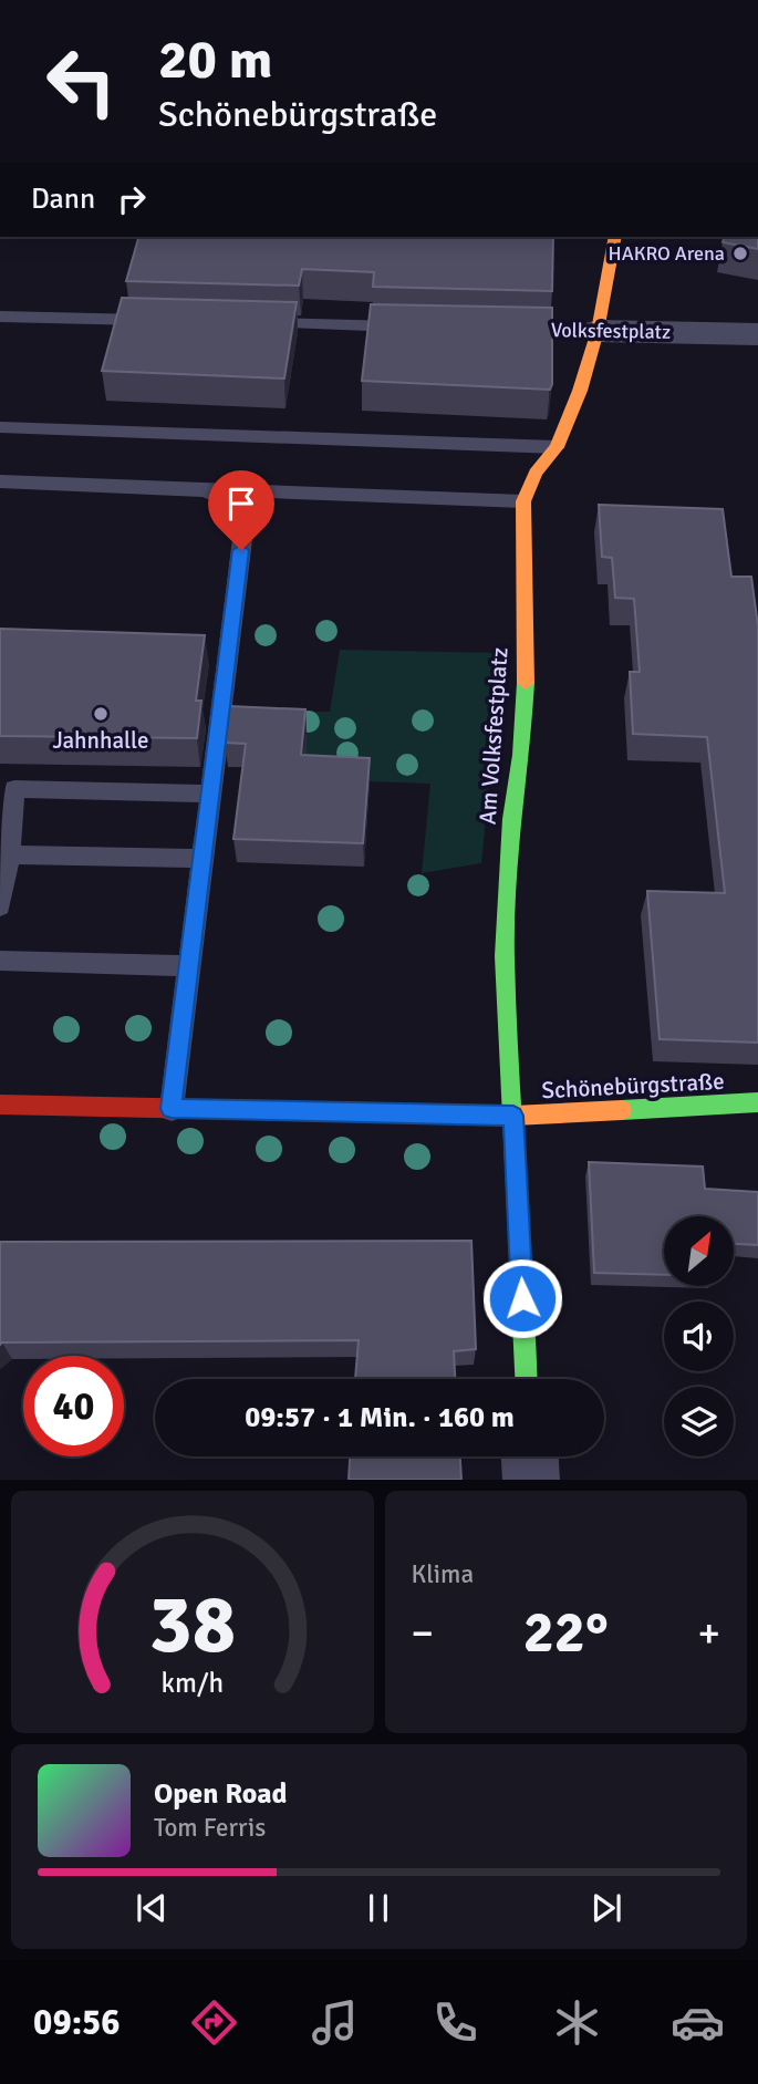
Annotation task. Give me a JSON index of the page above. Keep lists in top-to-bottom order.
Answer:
{
  "streets": {
    "street": ["Volksfestplatz", "Am Volksfestplatz", "Schönebürgstraße"]
  },
  "crossings": [
    ["Volksfestplatz", "Am Volksfestplatz"],
    ["Am Volksfestplatz", "Schönebürgstraße"]
  ],
  "places": ["HAKRO Arena", "Jahnhalle"],
  "north": "top right",
  "page": {
    "turn": ["20 m", "Schönebürgstraße"],
    "then": "Dann",
    "limit": "40",
    "trip": "09:57 · 1 Min. · 160 m",
    "tile": "Klima",
    "heat": ["−", "22°", "+"],
    "song": ["Open Road", "Tom Ferris"],
    "tabs": "09:56",
    "gauge": ["38", "km/h"]
  }
}
